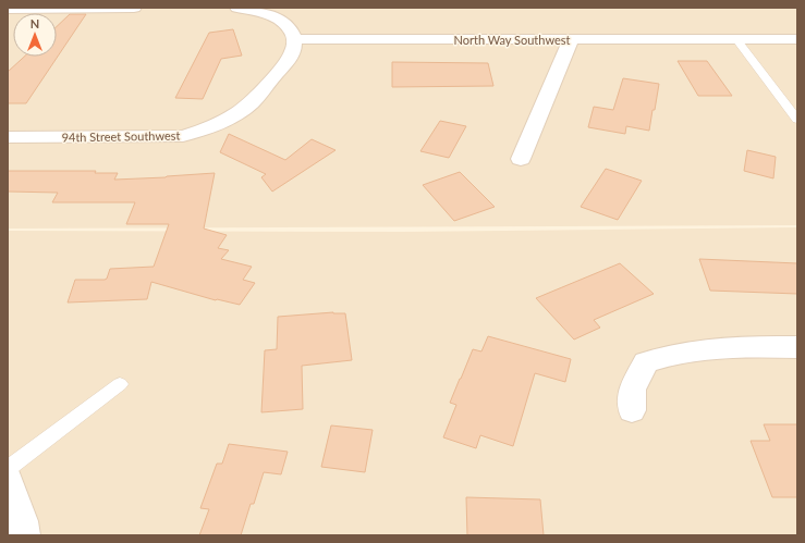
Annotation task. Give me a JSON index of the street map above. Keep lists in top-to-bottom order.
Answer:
{
  "streets": {
    "street": ["North Way Southwest", "94th Street Southwest"]
  },
  "crossings": [
    ["North Way Southwest", "94th Street Southwest"]
  ],
  "north": "top"
}
